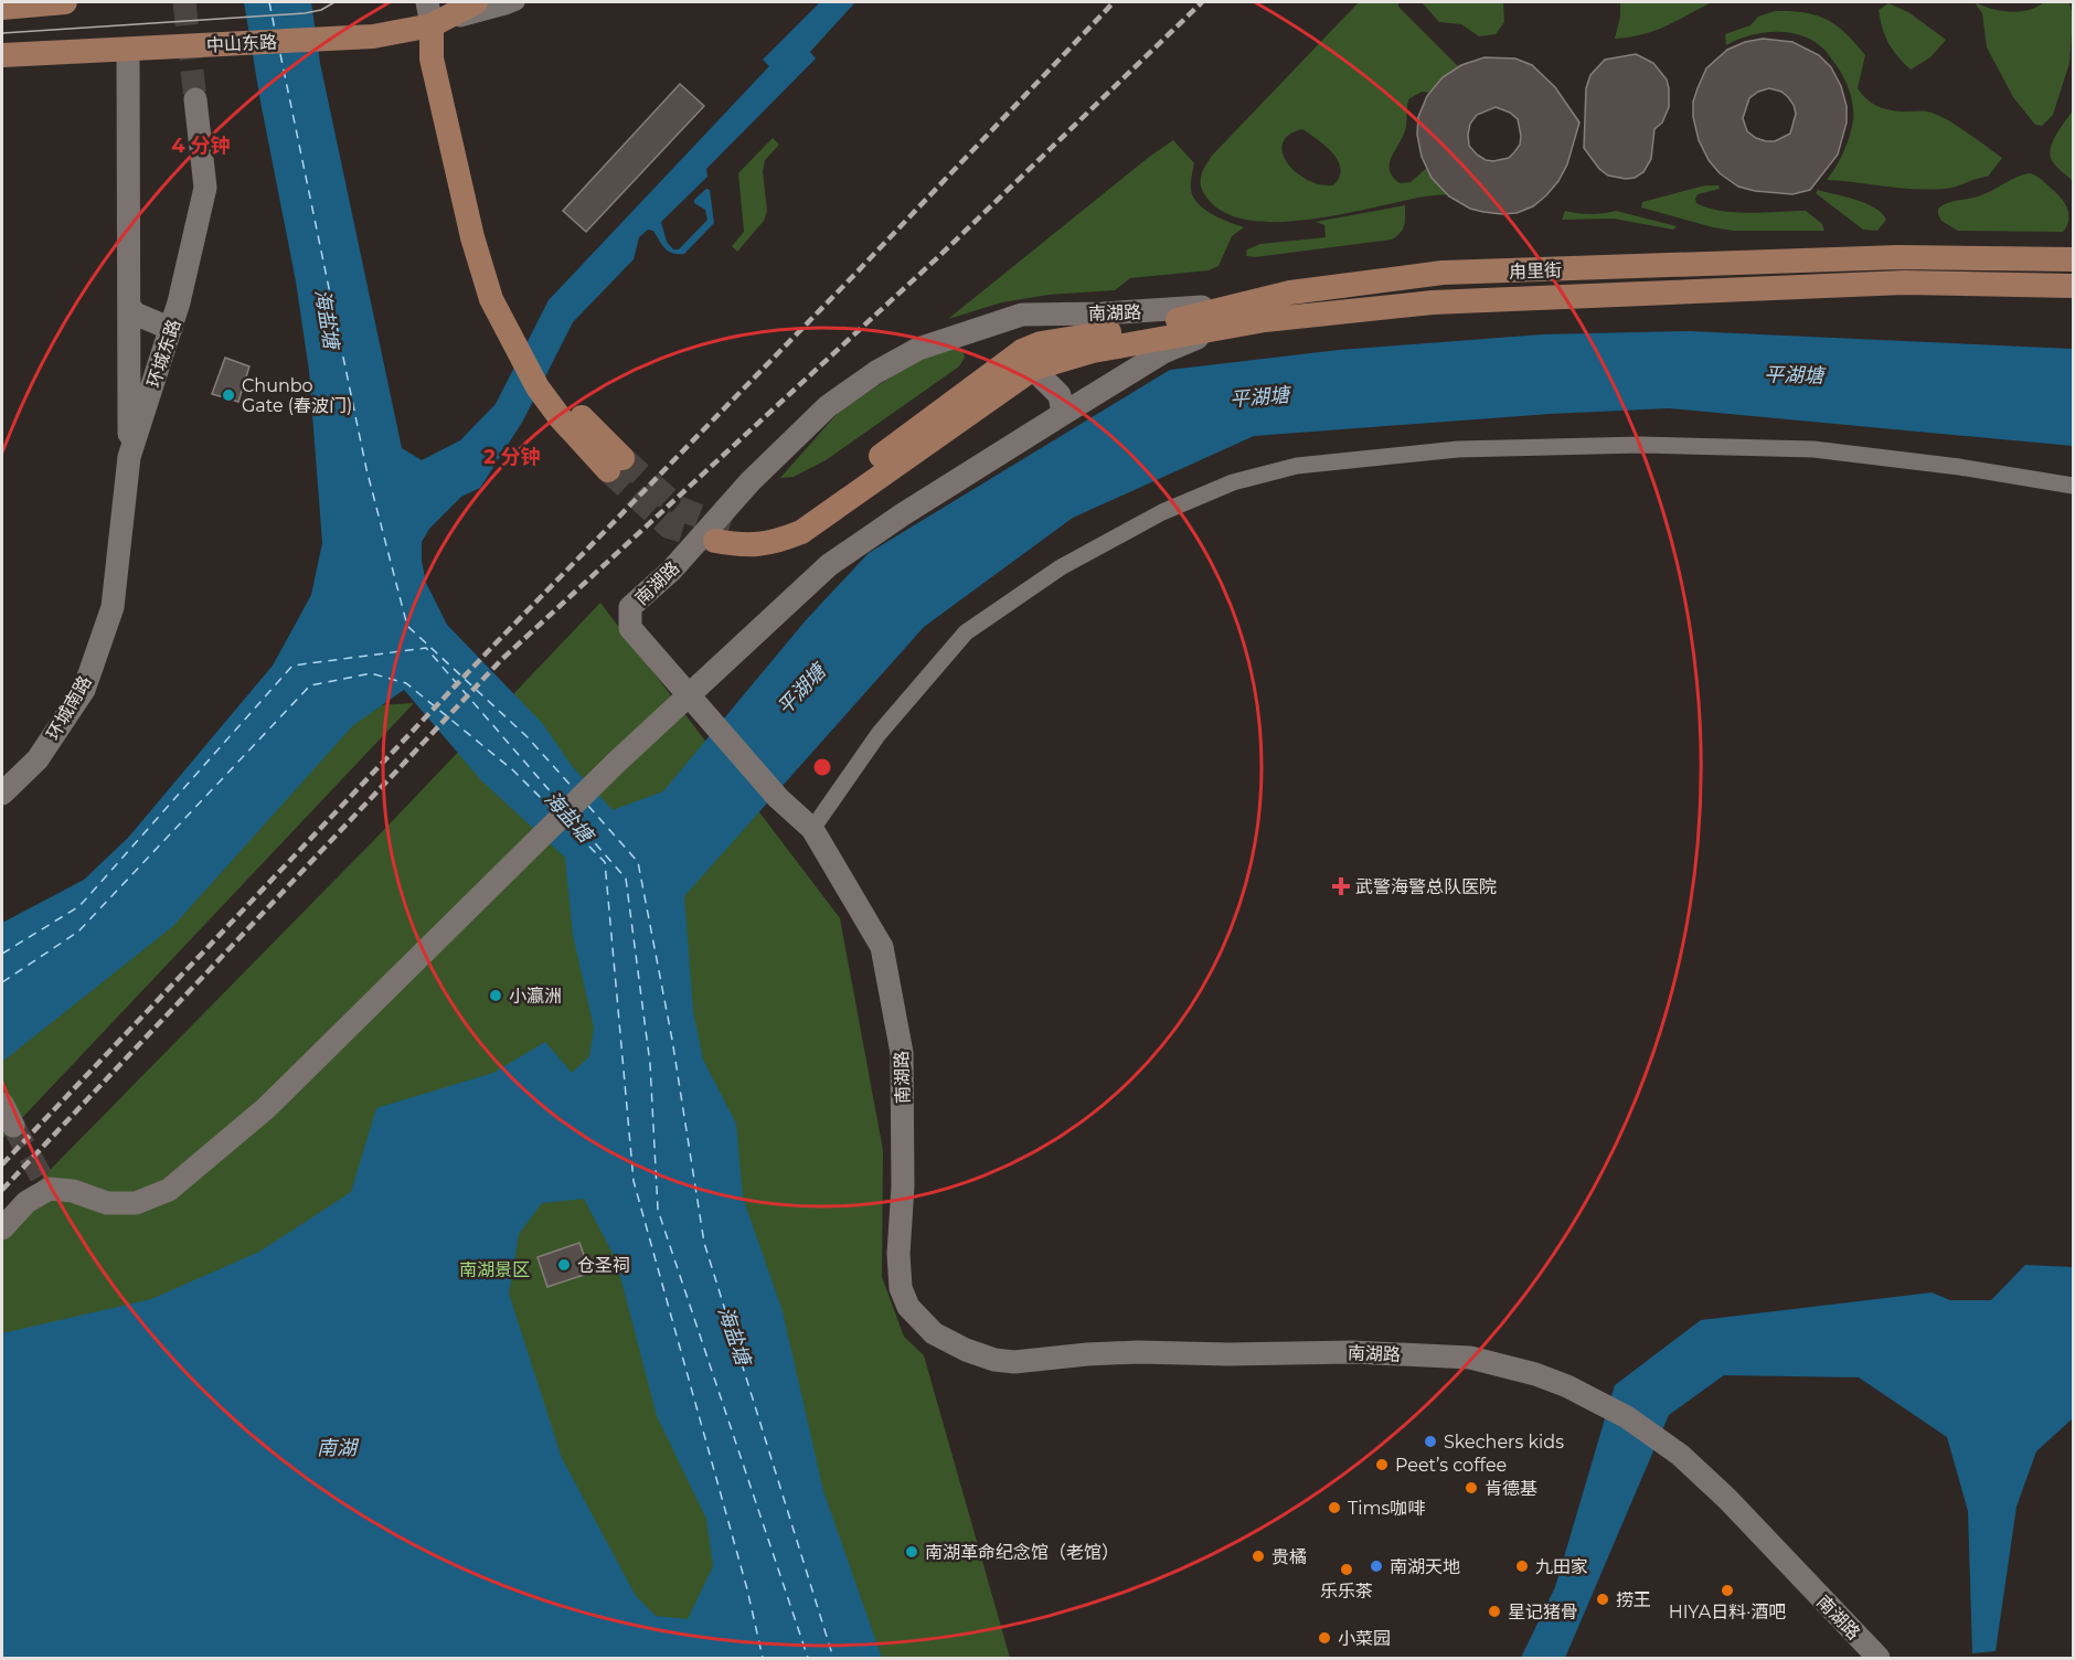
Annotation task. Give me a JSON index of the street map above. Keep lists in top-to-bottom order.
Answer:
{
  "streets": {
    "main road": ["中山东路", "甪里街"],
    "street": ["南湖路", "环城东路", "环城南路"]
  },
  "crossings": [
    ["甪里街", "南湖路"],
    ["环城东路", "环城南路"]
  ],
  "water": ["海盐塘", "平湖塘", "南湖"],
  "parks": ["南湖景区"],
  "places": {
    "other": [
      "Chunbo Gate (春波门)",
      "小瀛洲",
      "仓圣祠",
      "Skechers kids",
      "Peet’s coffee",
      "肯德基",
      "Tims咖啡",
      "南湖革命纪念馆（老馆）",
      "贵橘",
      "南湖天地",
      "九田家",
      "乐乐茶",
      "HIYA日料·酒吧",
      "捞王",
      "星记猪骨",
      "小菜园"
    ],
    "health": ["武警海警总队医院"]
  },
  "rings": ["4 分钟", "2 分钟"]
}
